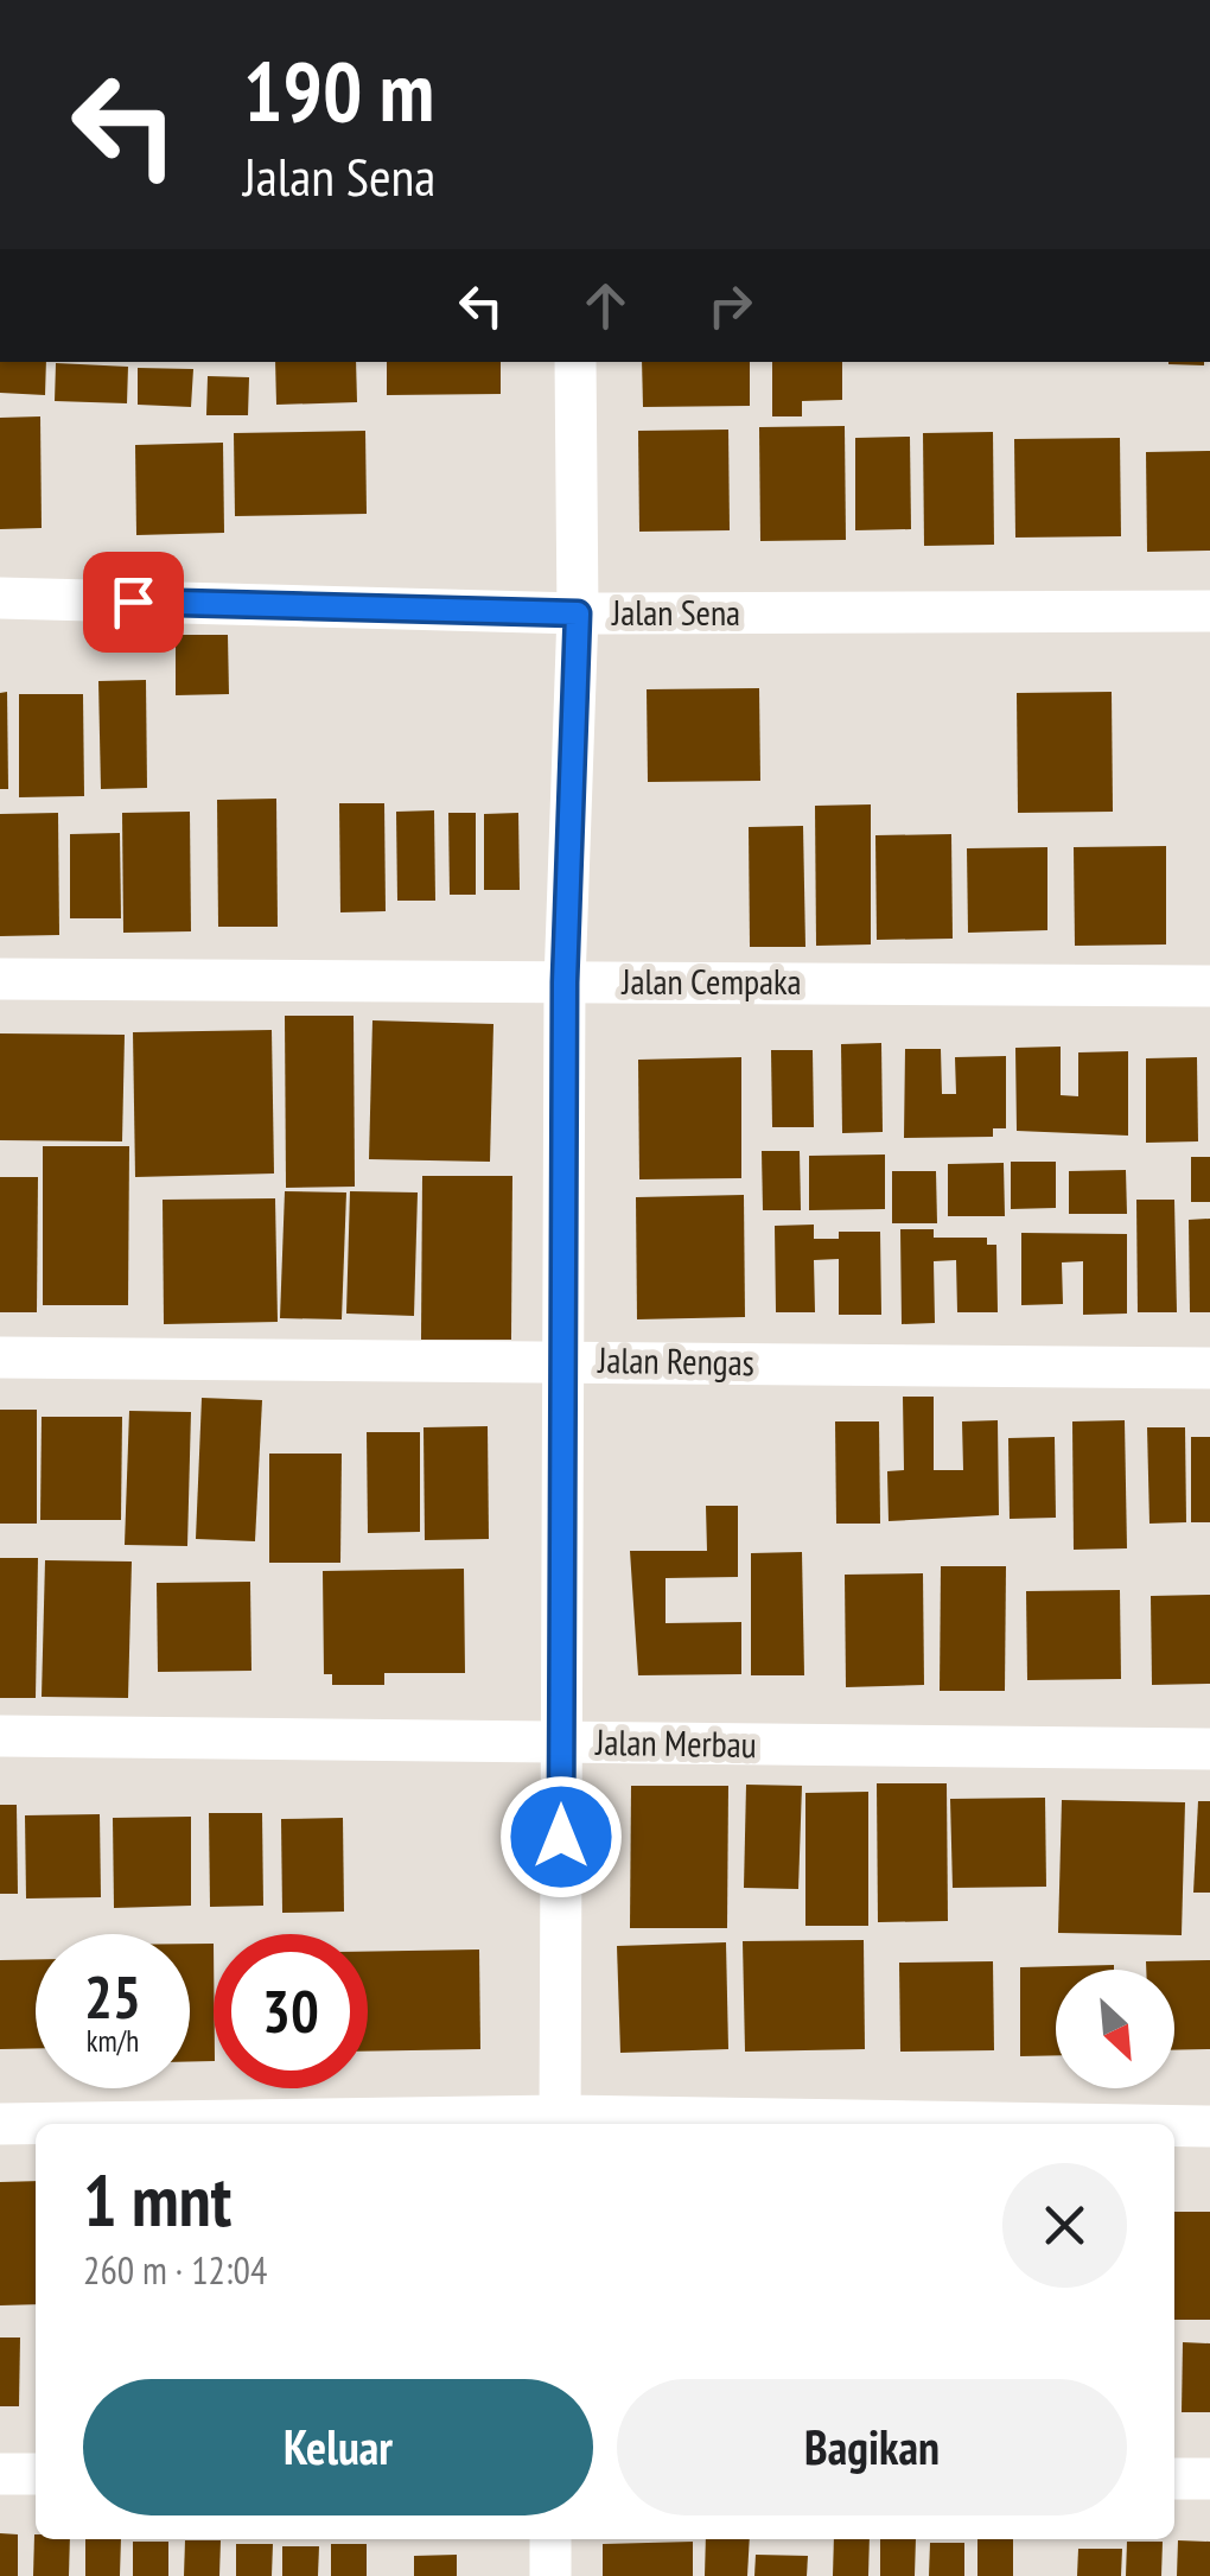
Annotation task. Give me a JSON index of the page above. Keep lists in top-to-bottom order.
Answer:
{
  "streets": {
    "street": [
      "Jalan Sena",
      "Jalan Cempaka",
      "Jalan Rengas",
      "Jalan Merbau"
    ]
  },
  "north": "bottom right",
  "page": {
    "turn": ["190 m", "Jalan Sena"],
    "speed": "25 km/h",
    "limit": "30",
    "heading": ["1 mnt", "260 m · 12:04"],
    "buttons": ["Keluar", "Bagikan"]
  }
}
